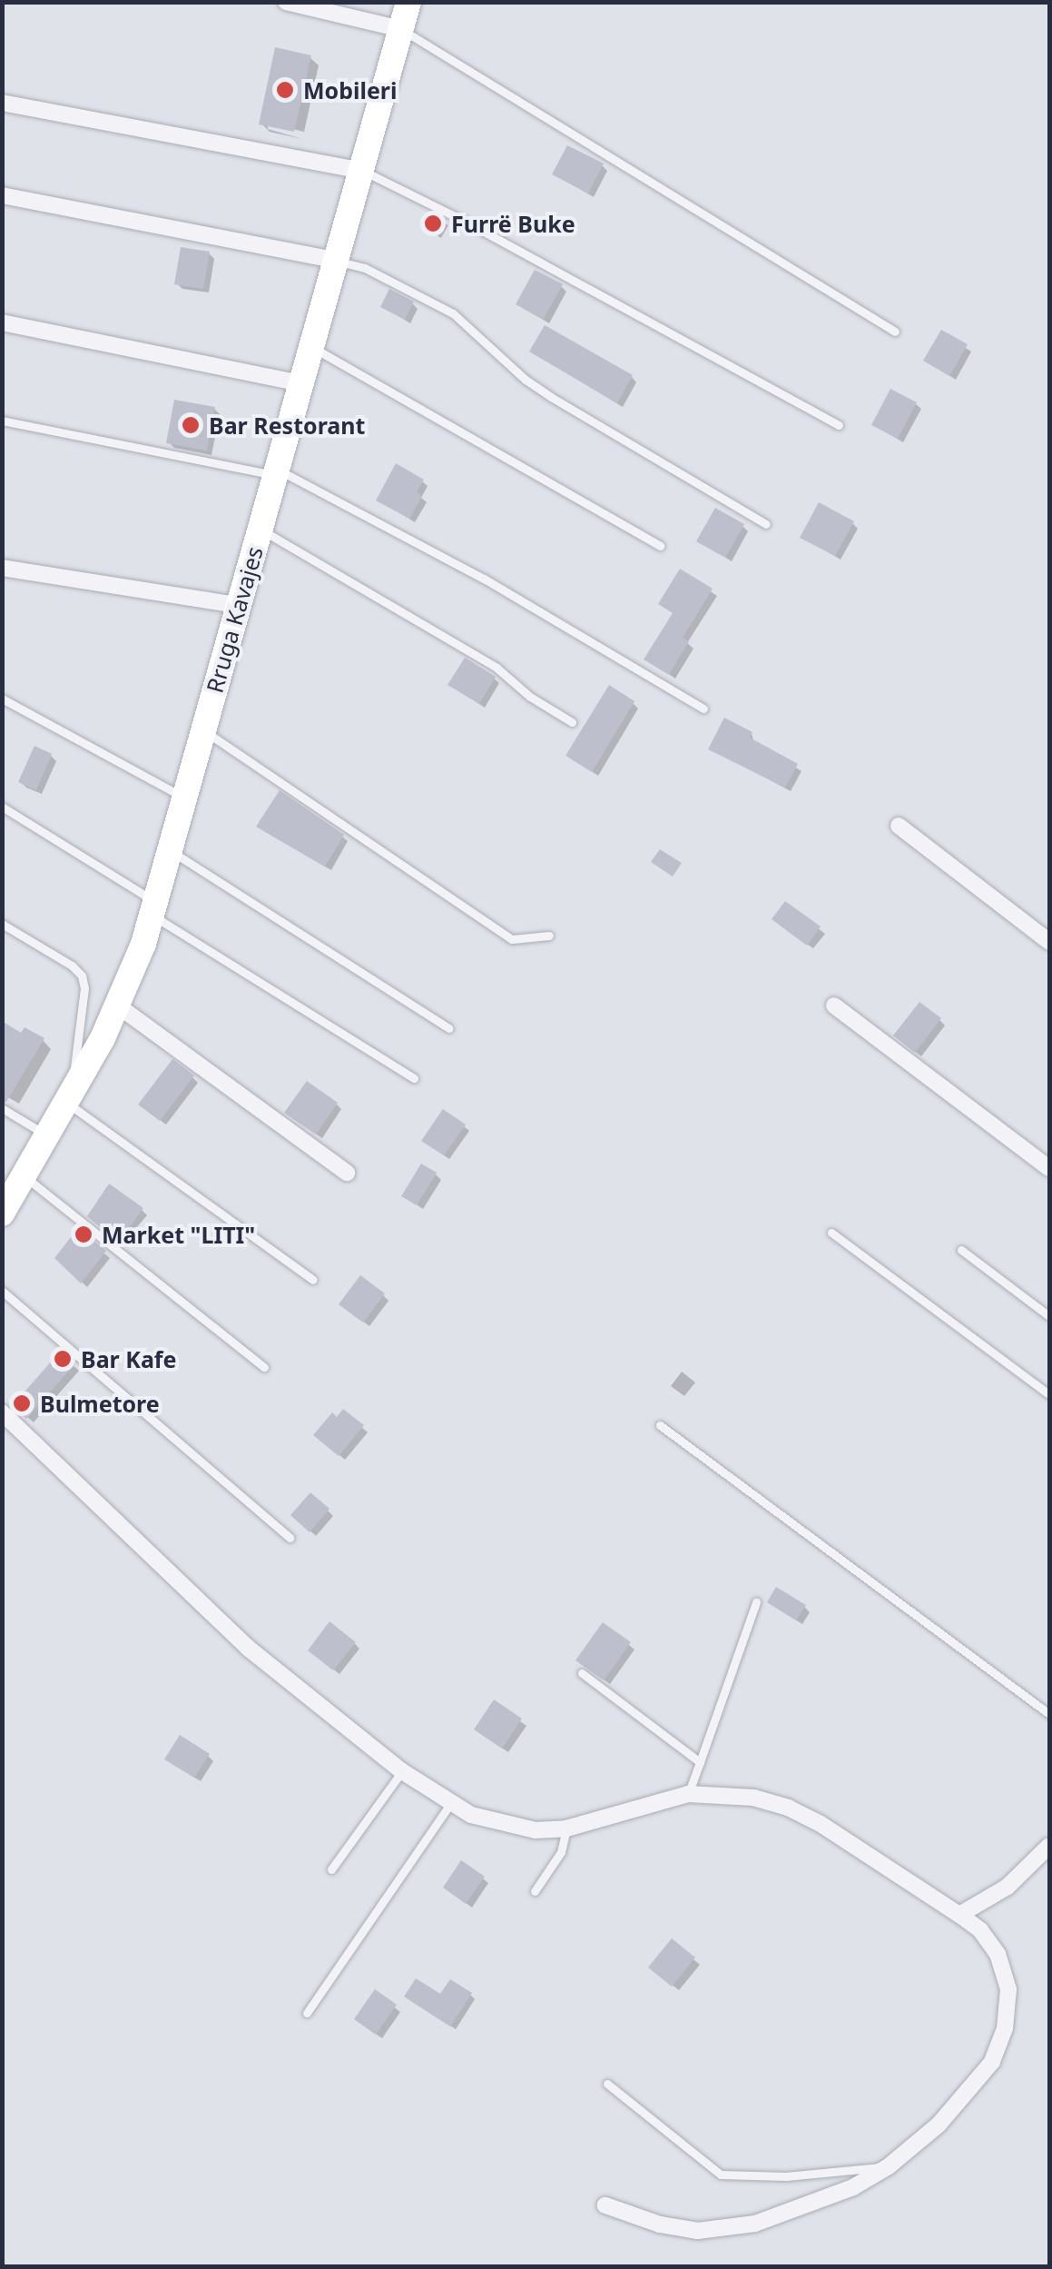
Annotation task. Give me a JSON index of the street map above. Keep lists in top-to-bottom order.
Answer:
{
  "streets": {
    "main road": ["Rruga Kavajes"]
  },
  "places": [
    "Mobileri",
    "Furrë Buke",
    "Bar Restorant",
    "Market \"LITI\"",
    "Bar Kafe",
    "Bulmetore"
  ]
}
